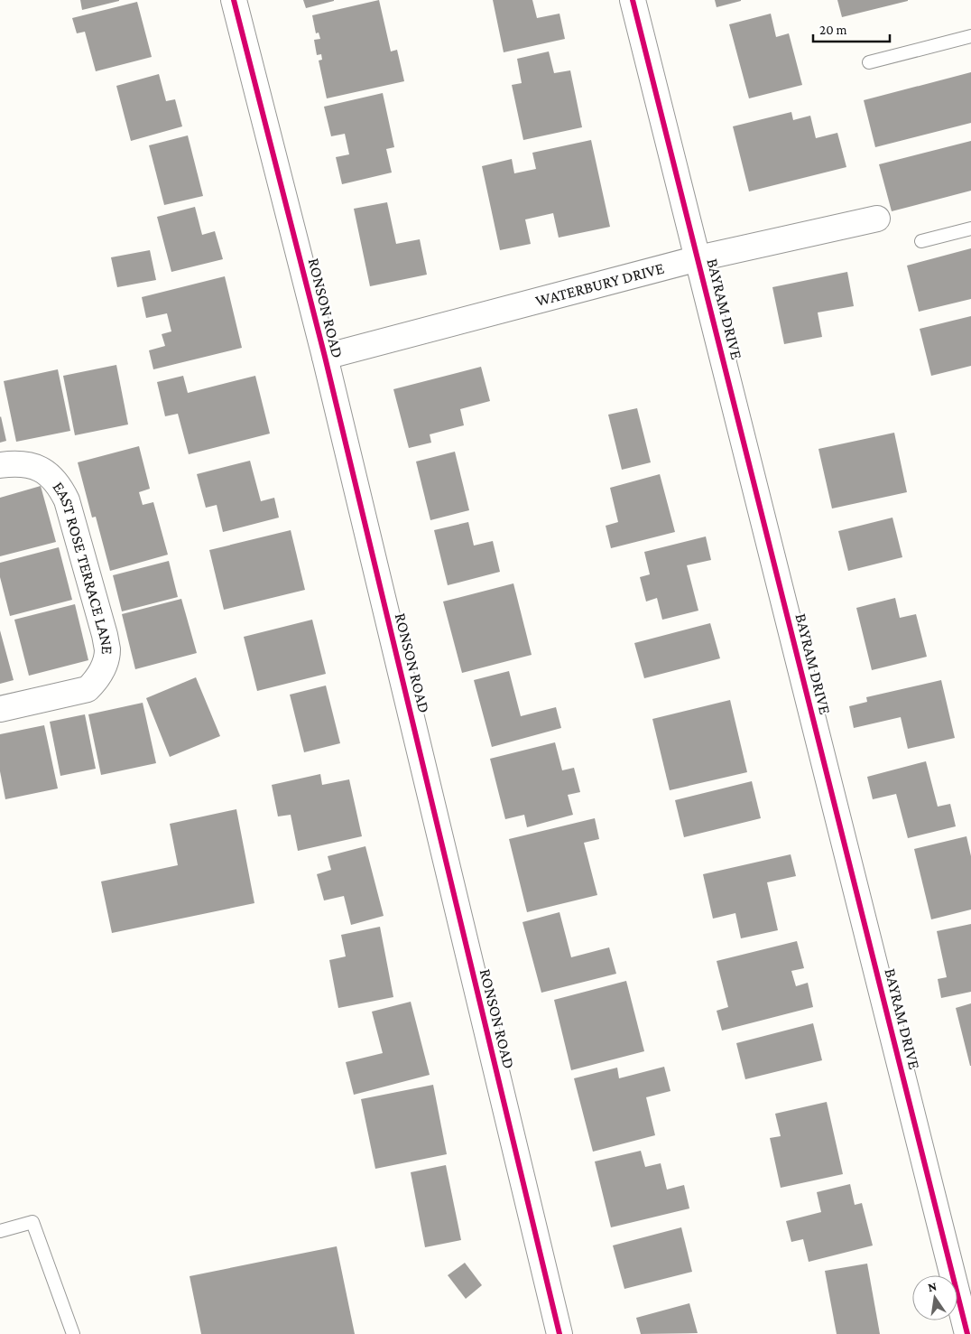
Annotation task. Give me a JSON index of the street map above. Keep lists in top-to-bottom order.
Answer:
{
  "streets": {
    "street": [
      "WATERBURY DRIVE",
      "RONSON ROAD",
      "BAYRAM DRIVE",
      "EAST ROSE TERRACE LANE"
    ]
  },
  "crossings": [
    ["WATERBURY DRIVE", "RONSON ROAD"],
    ["WATERBURY DRIVE", "BAYRAM DRIVE"]
  ],
  "scale_bar": "20 m",
  "north": "top"
}
